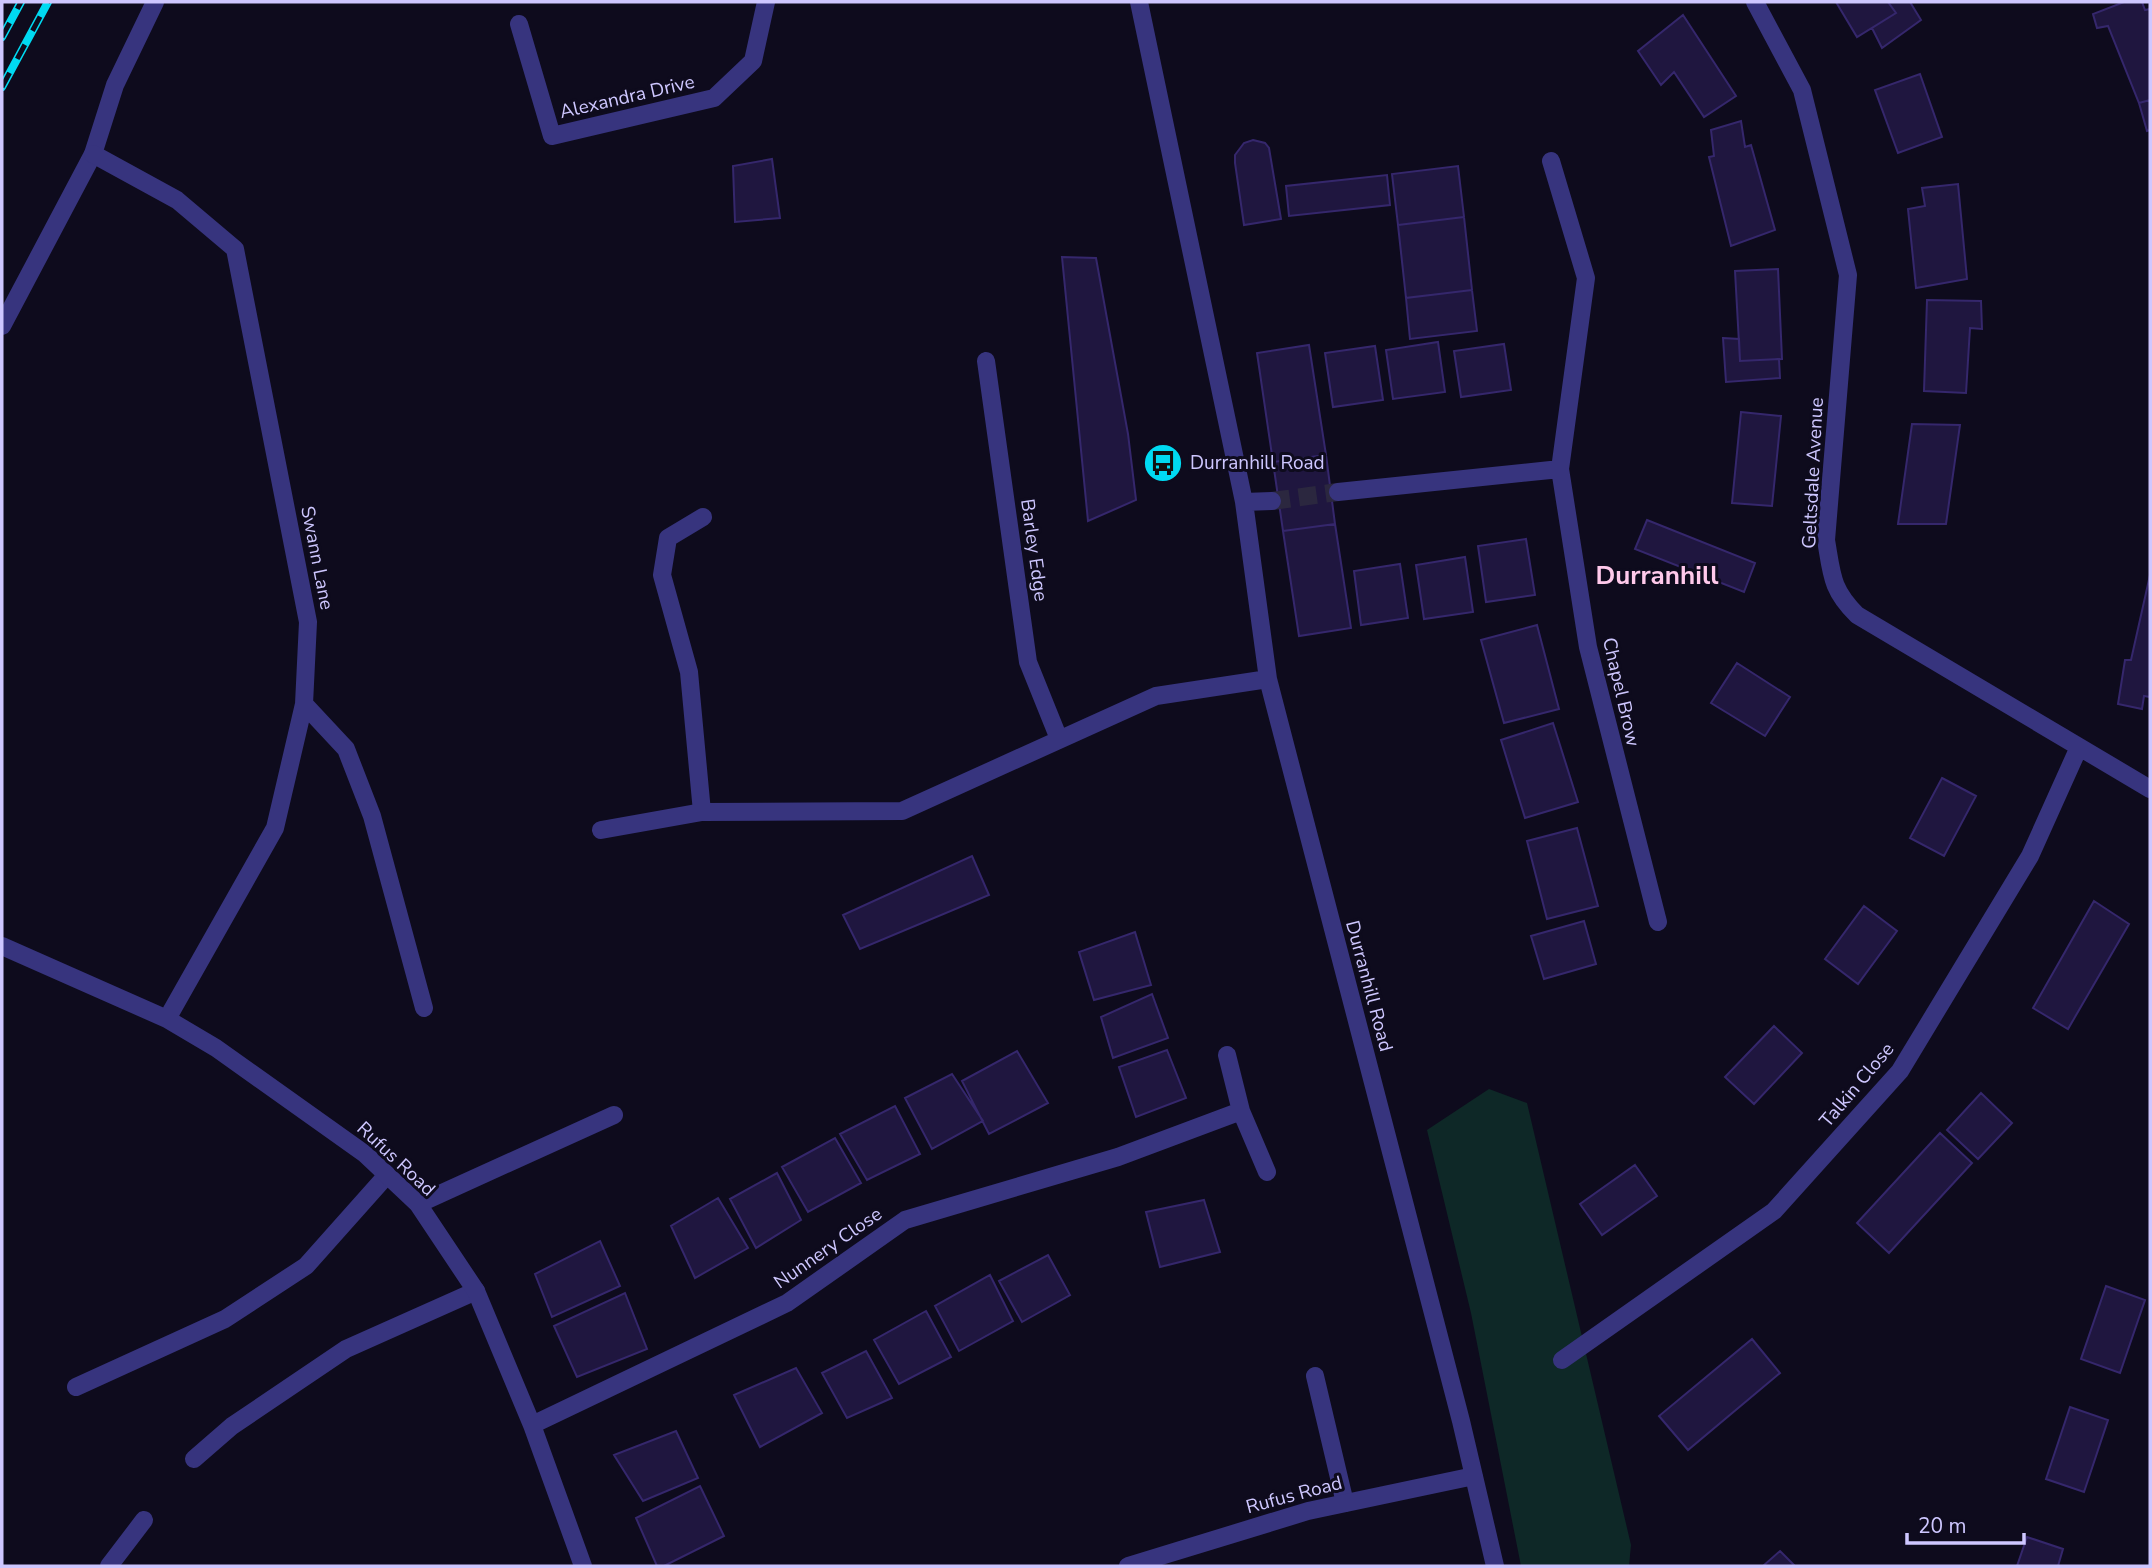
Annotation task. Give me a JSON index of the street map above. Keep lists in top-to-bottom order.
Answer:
{
  "streets": {
    "street": [
      "Alexandra Drive",
      "Geltsdale Avenue",
      "Barley Edge",
      "Swann Lane",
      "Chapel Brow",
      "Durranhill Road",
      "Talkin Close",
      "Rufus Road",
      "Nunnery Close"
    ]
  },
  "crossings": [
    ["Geltsdale Avenue", "Talkin Close"],
    ["Swann Lane", "Rufus Road"],
    ["Durranhill Road", "Rufus Road"],
    ["Rufus Road", "Nunnery Close"]
  ],
  "districts": ["Durranhill"],
  "places": {
    "bus stop": ["Durranhill Road"]
  },
  "scale_bar": "20 m"
}
